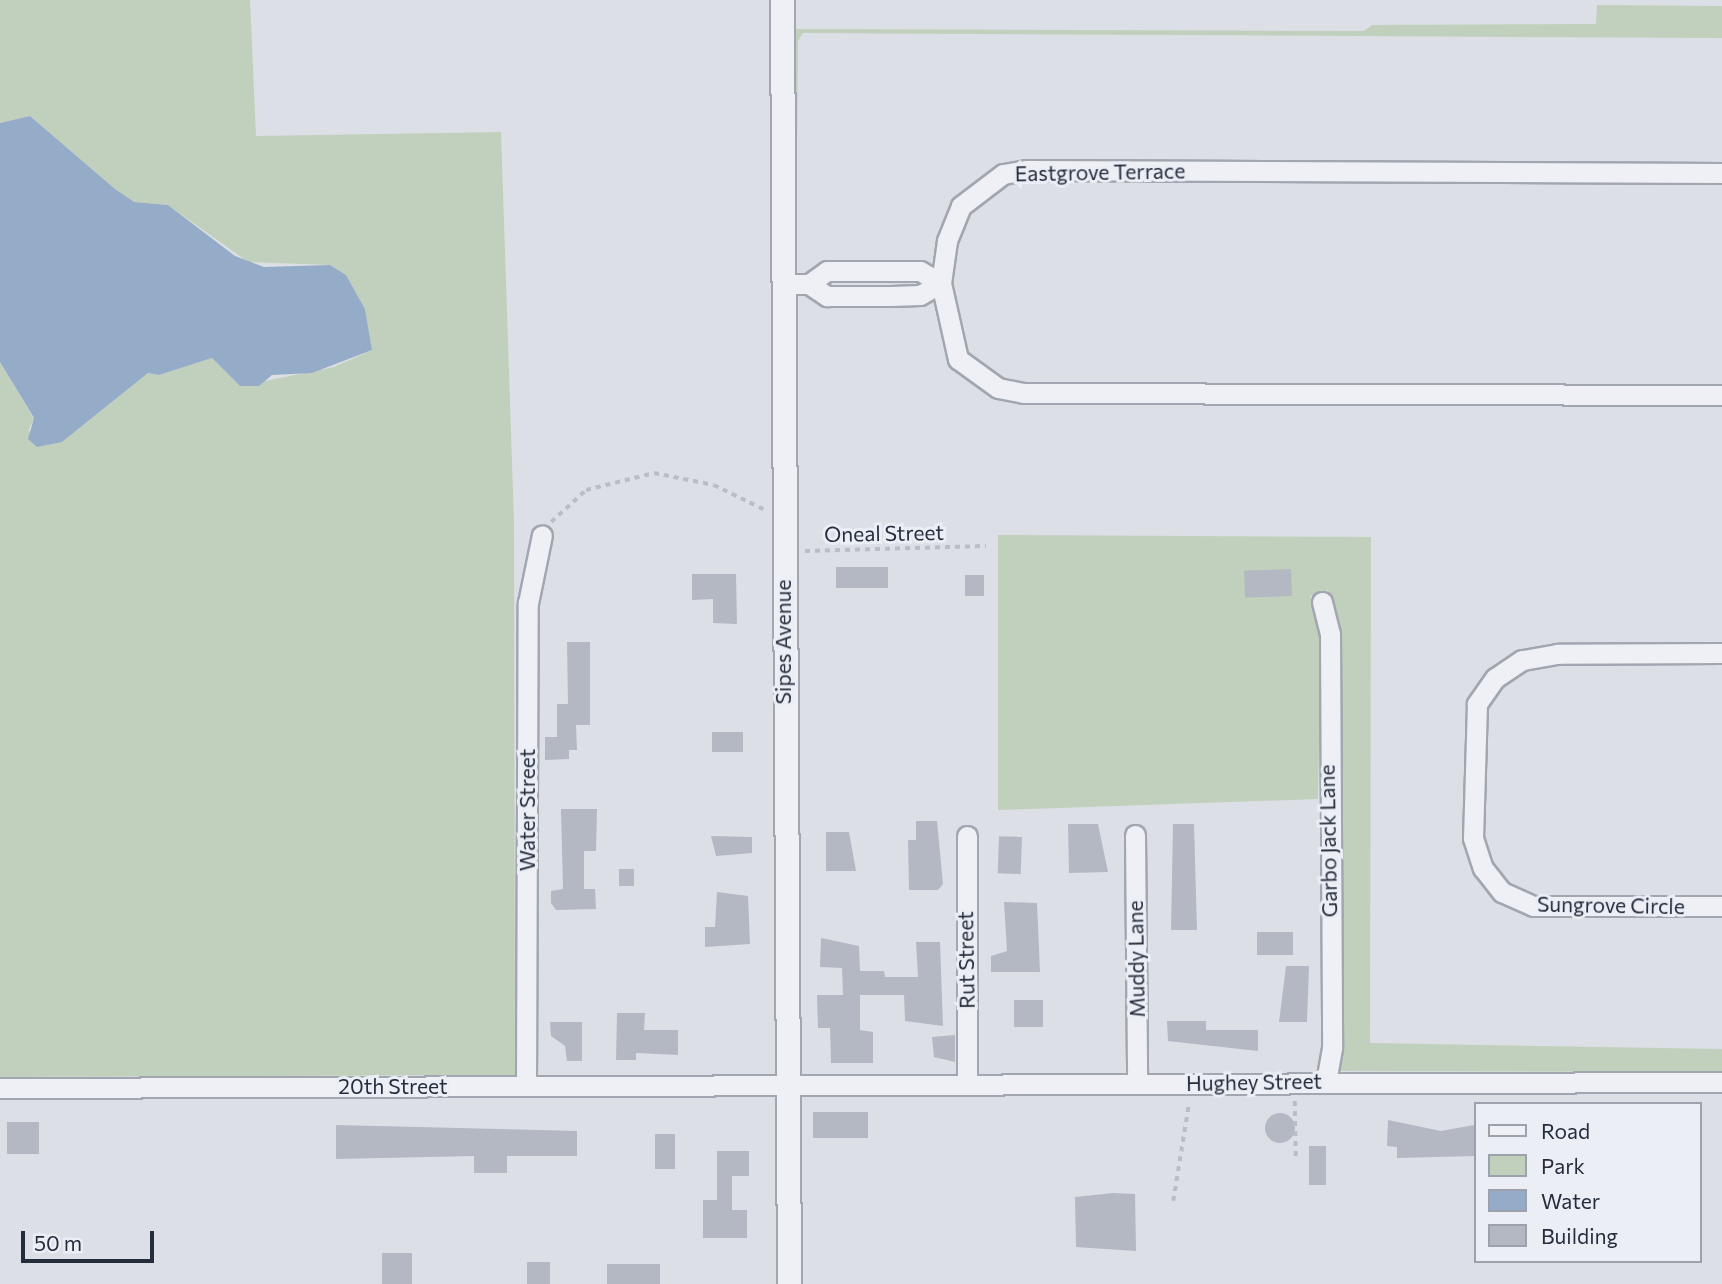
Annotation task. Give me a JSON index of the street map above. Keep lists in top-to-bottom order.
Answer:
{
  "streets": {
    "street": [
      "Eastgrove Terrace",
      "Sipes Avenue",
      "Water Street",
      "Garbo Jack Lane",
      "Sungrove Circle",
      "Muddy Lane",
      "Rut Street",
      "Hughey Street",
      "20th Street"
    ],
    "path": ["Oneal Street"]
  },
  "crossings": [
    ["Oneal Street", "Sipes Avenue"],
    ["Sipes Avenue", "Hughey Street"],
    ["Sipes Avenue", "20th Street"],
    ["Water Street", "20th Street"],
    ["Garbo Jack Lane", "Hughey Street"],
    ["Muddy Lane", "Hughey Street"],
    ["Rut Street", "Hughey Street"],
    ["Hughey Street", "20th Street"]
  ],
  "legend": [
    "Road",
    "Park",
    "Water",
    "Building"
  ],
  "scale_bar": "50 m"
}
